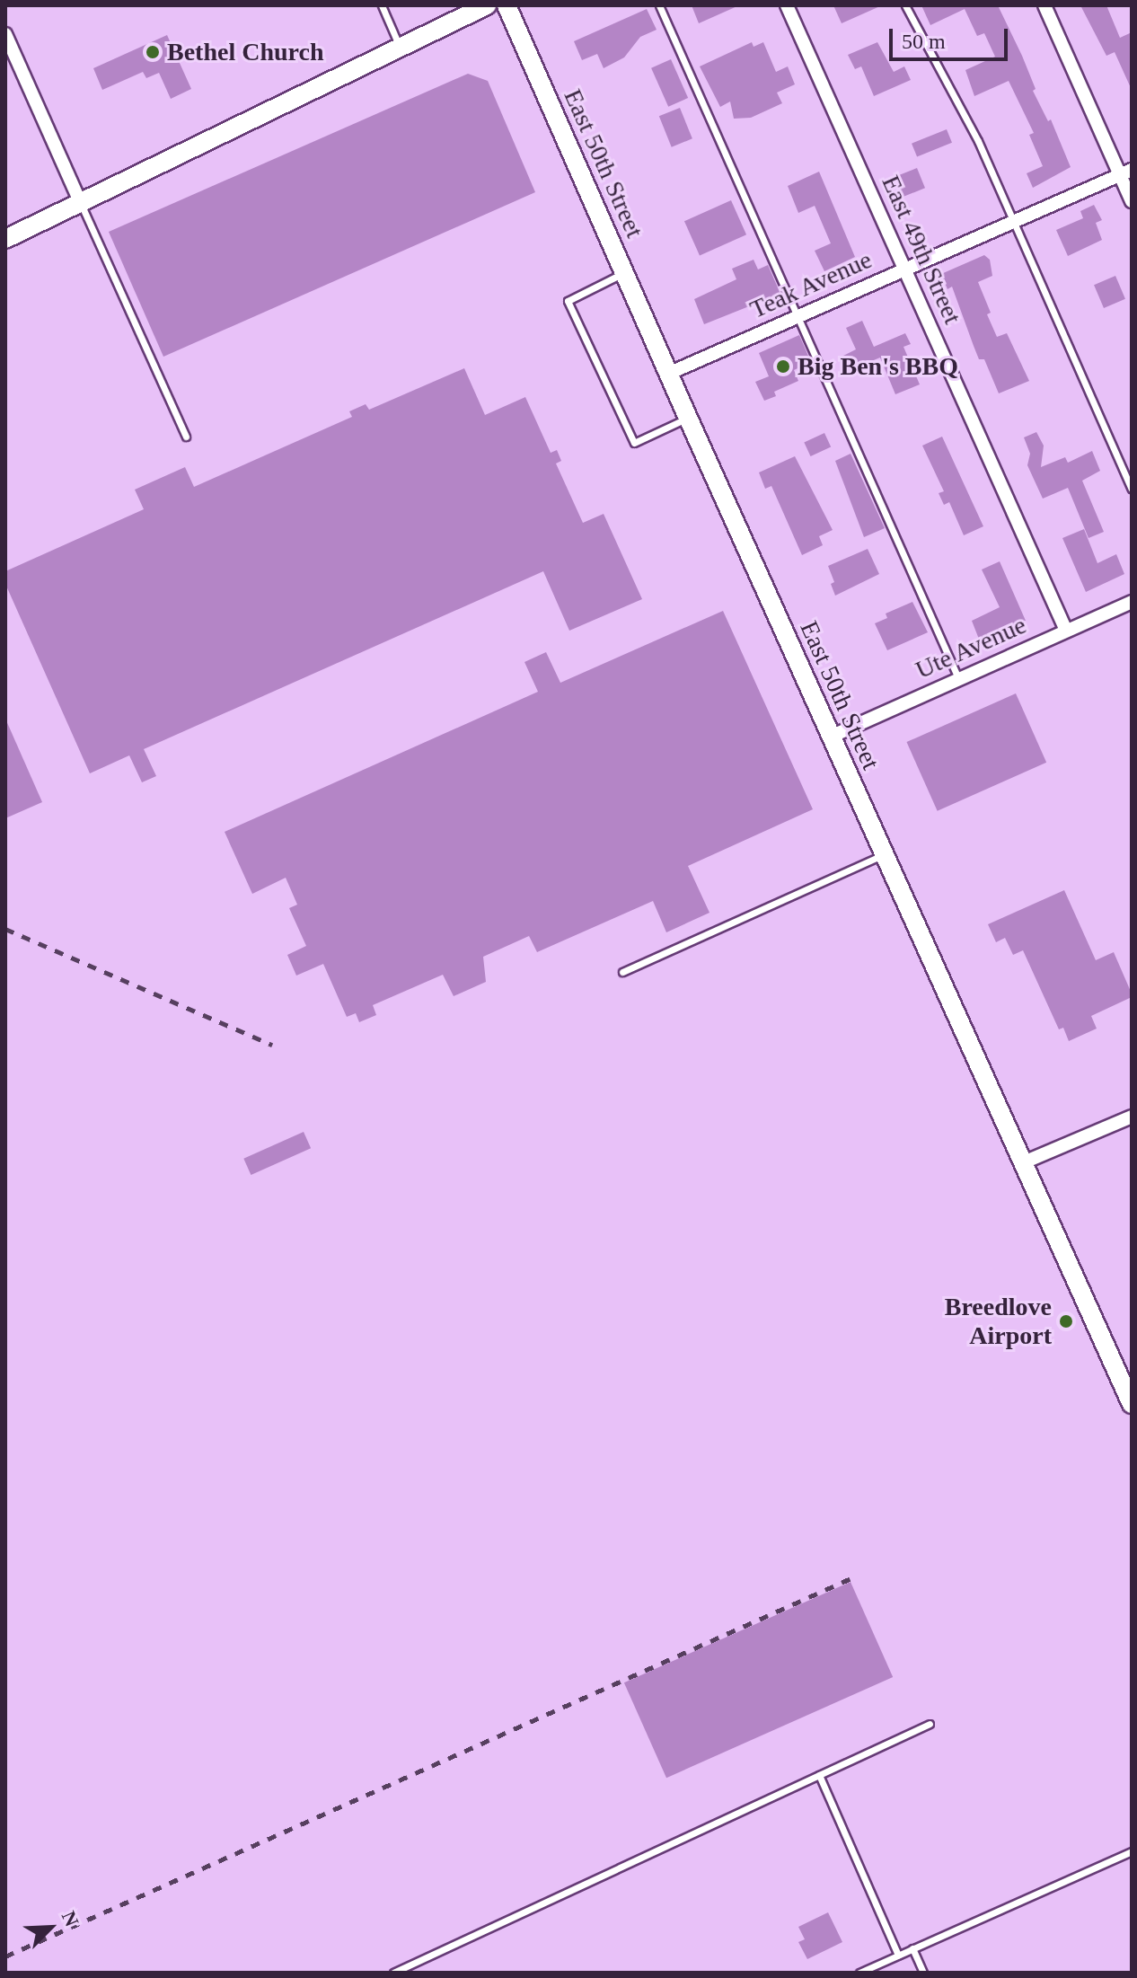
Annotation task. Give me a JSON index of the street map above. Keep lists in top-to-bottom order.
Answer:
{
  "streets": {
    "main road": ["East 50th Street"],
    "street": ["East 49th Street", "Teak Avenue", "Ute Avenue"]
  },
  "crossings": [
    ["East 50th Street", "Teak Avenue"],
    ["East 50th Street", "Ute Avenue"],
    ["East 49th Street", "Teak Avenue"],
    ["East 49th Street", "Ute Avenue"]
  ],
  "places": ["Bethel Church", "Big Ben's BBQ", "Breedlove Airport"],
  "scale_bar": "50 m",
  "north": "top right"
}
